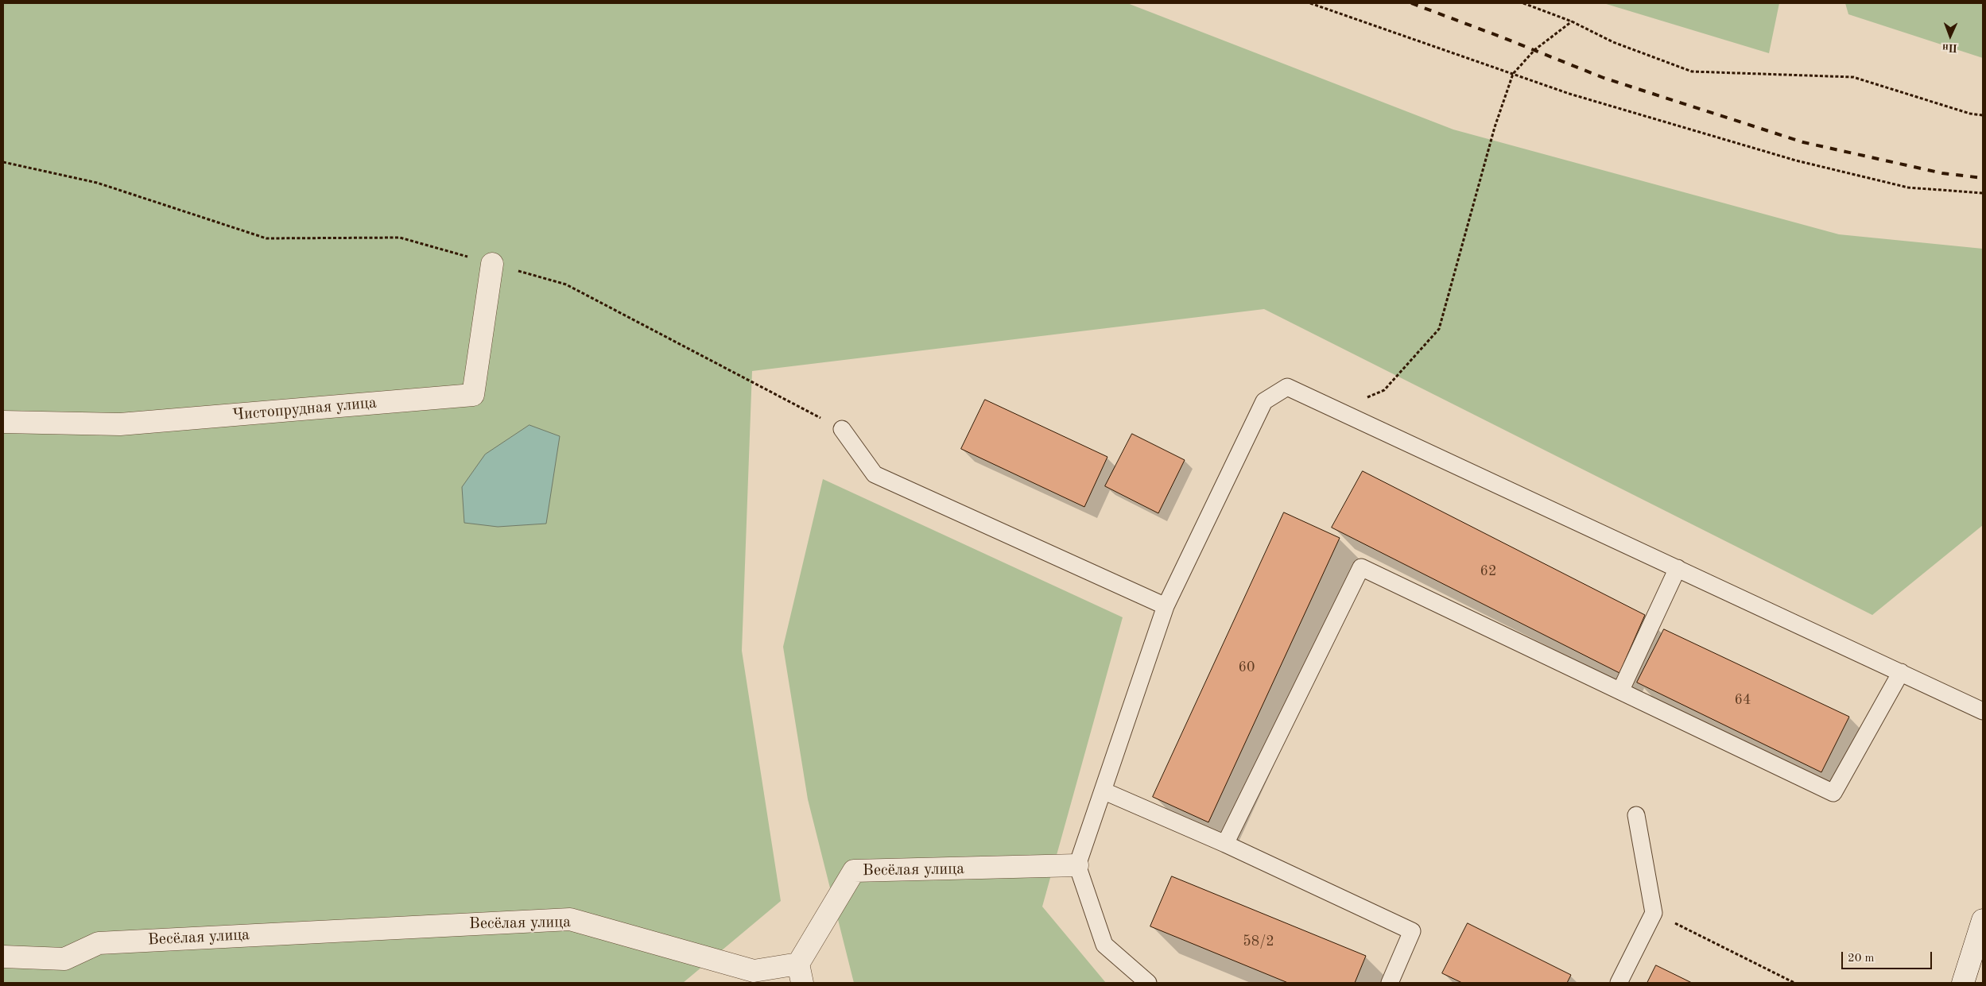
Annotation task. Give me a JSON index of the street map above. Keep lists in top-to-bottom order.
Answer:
{
  "streets": {
    "street": ["Чистопрудная улица", "Весёлая улица"]
  },
  "house_numbers": [
    "62",
    "60",
    "64",
    "58/2"
  ],
  "scale_bar": "20 m",
  "north": "bottom"
}
